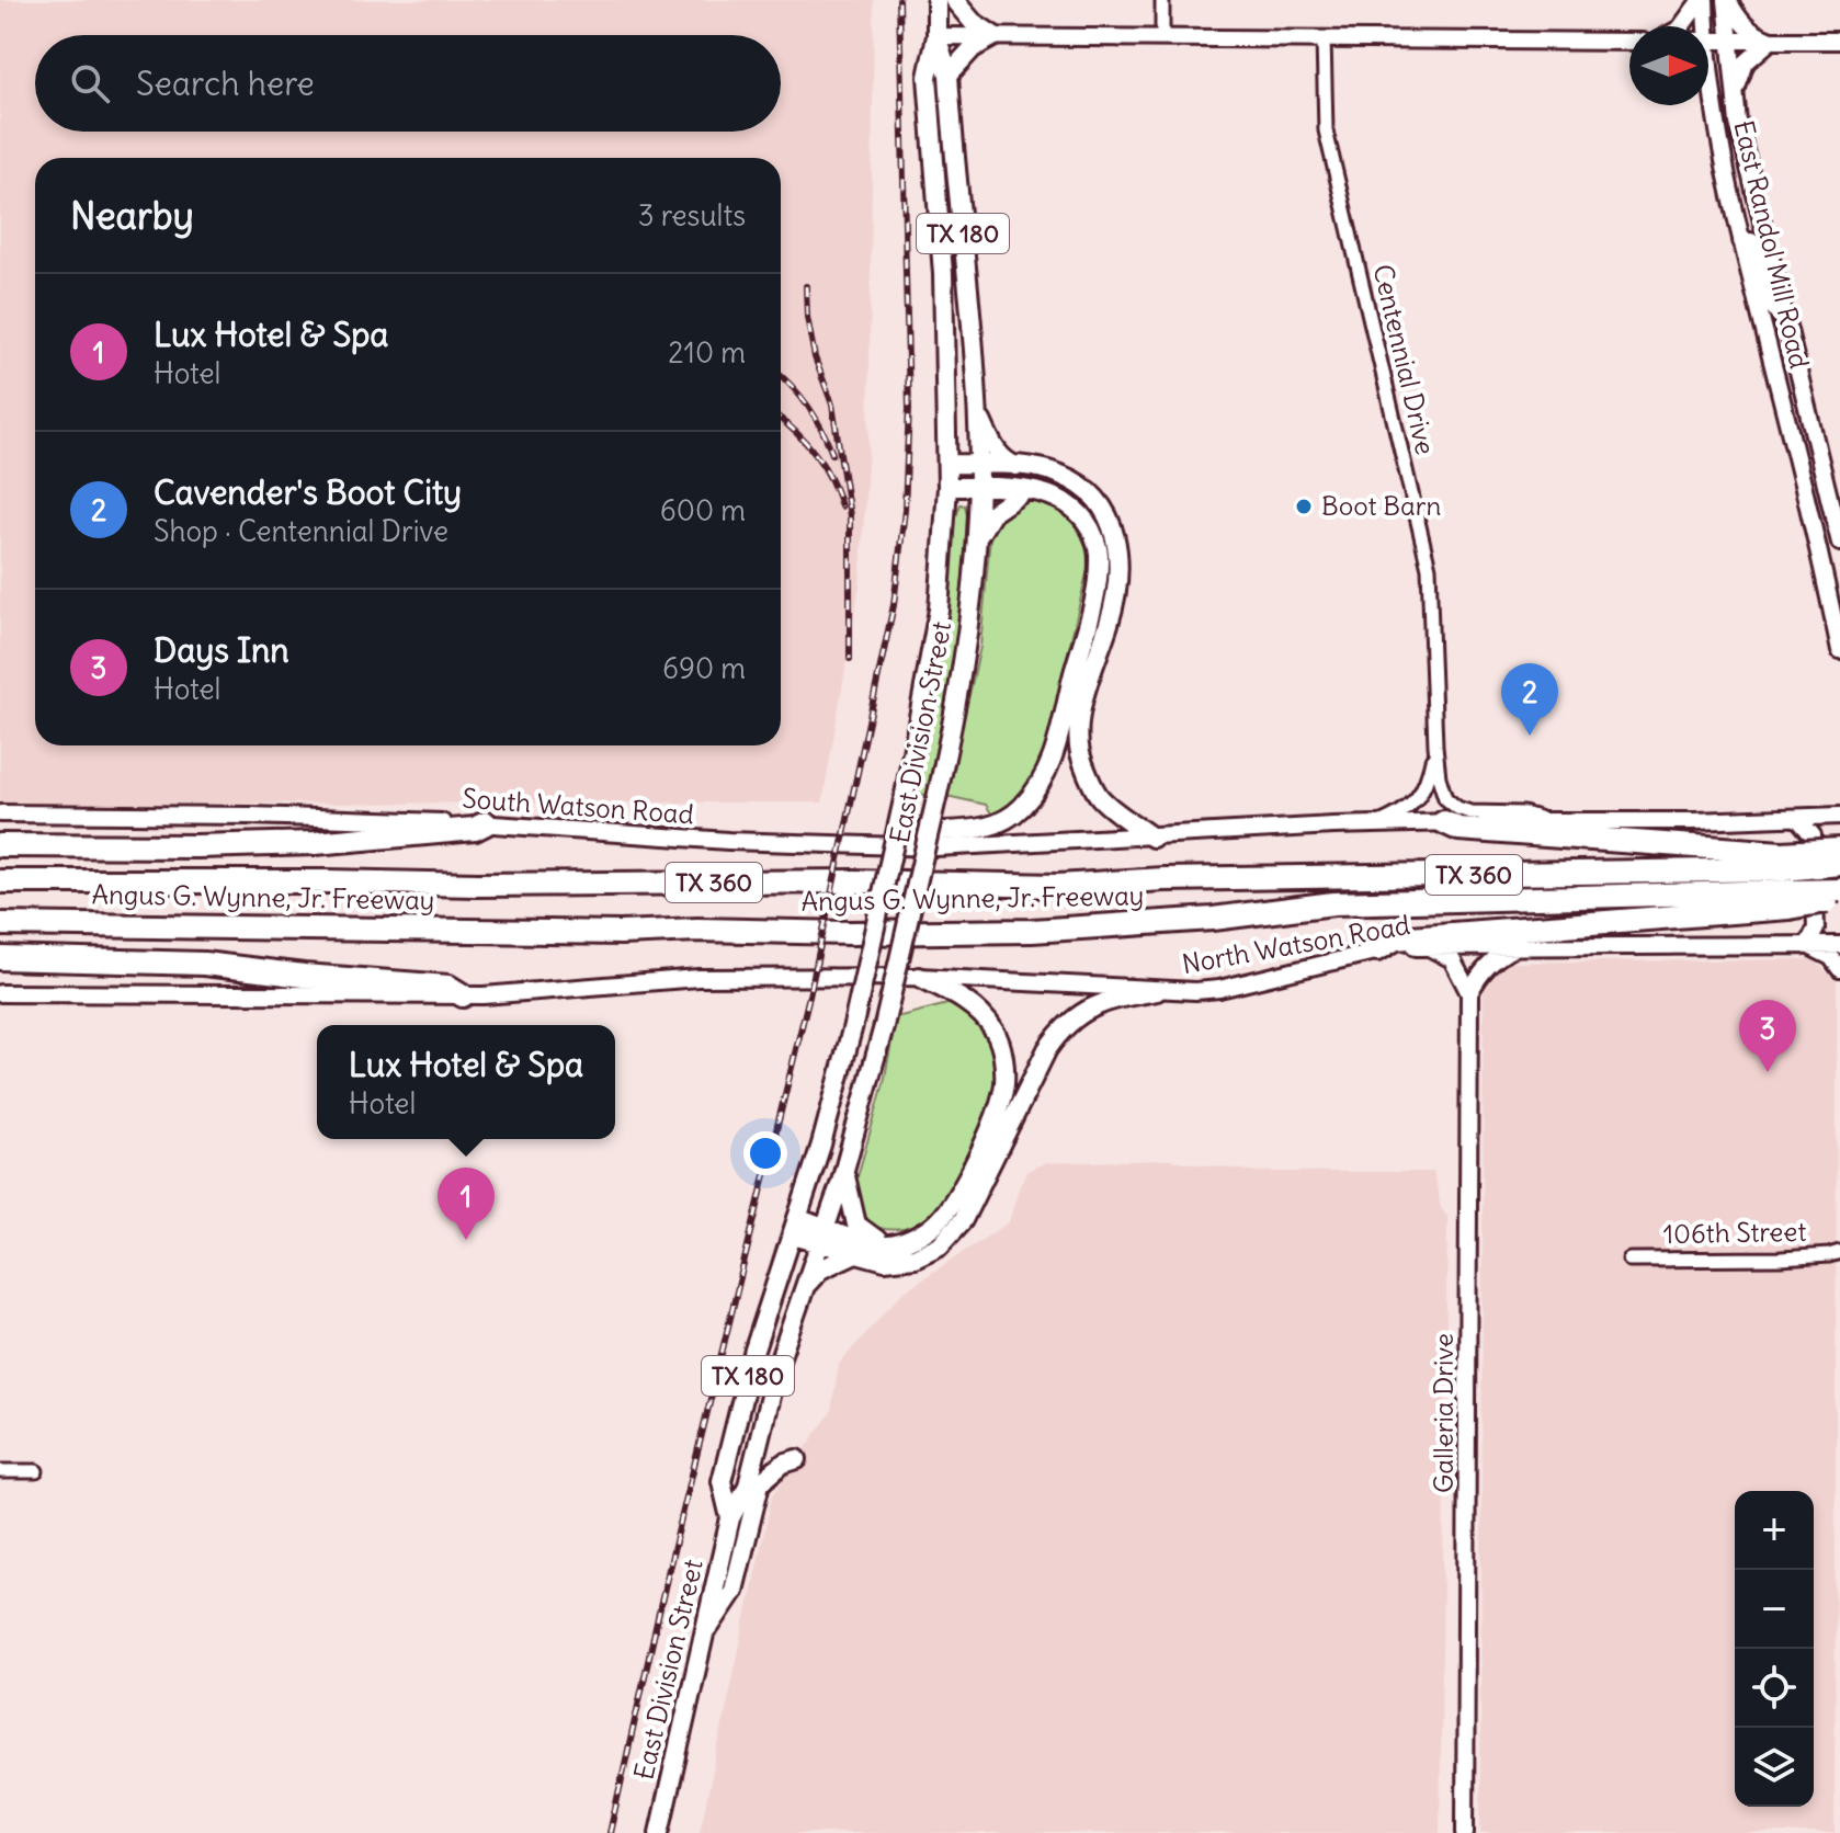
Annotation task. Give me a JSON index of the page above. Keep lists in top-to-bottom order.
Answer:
{
  "streets": {
    "highway": ["TX 360", "Angus G. Wynne, Jr. Freeway"],
    "main road": [
      "TX 180",
      "East Randol Mill Road",
      "East Division Street",
      "South Watson Road",
      "North Watson Road",
      "Galleria Drive"
    ],
    "street": ["Centennial Drive", "106th Street"]
  },
  "places": ["Boot Barn"],
  "north": "right",
  "page": {
    "search": "Search here",
    "heading": ["Nearby", "3 results"],
    "list": [
      {
        "mark": "1",
        "name": "Lux Hotel & Spa",
        "note": "Hotel",
        "value": "210 m"
      },
      {
        "mark": "2",
        "name": "Cavender's Boot City",
        "note": "Shop · Centennial Drive",
        "value": "600 m"
      },
      {
        "mark": "3",
        "name": "Days Inn",
        "note": "Hotel",
        "value": "690 m"
      }
    ],
    "pins": ["2", "3", "1"],
    "popup": ["Lux Hotel & Spa", "Hotel"],
    "map_buttons": ["+", "−"]
  }
}
